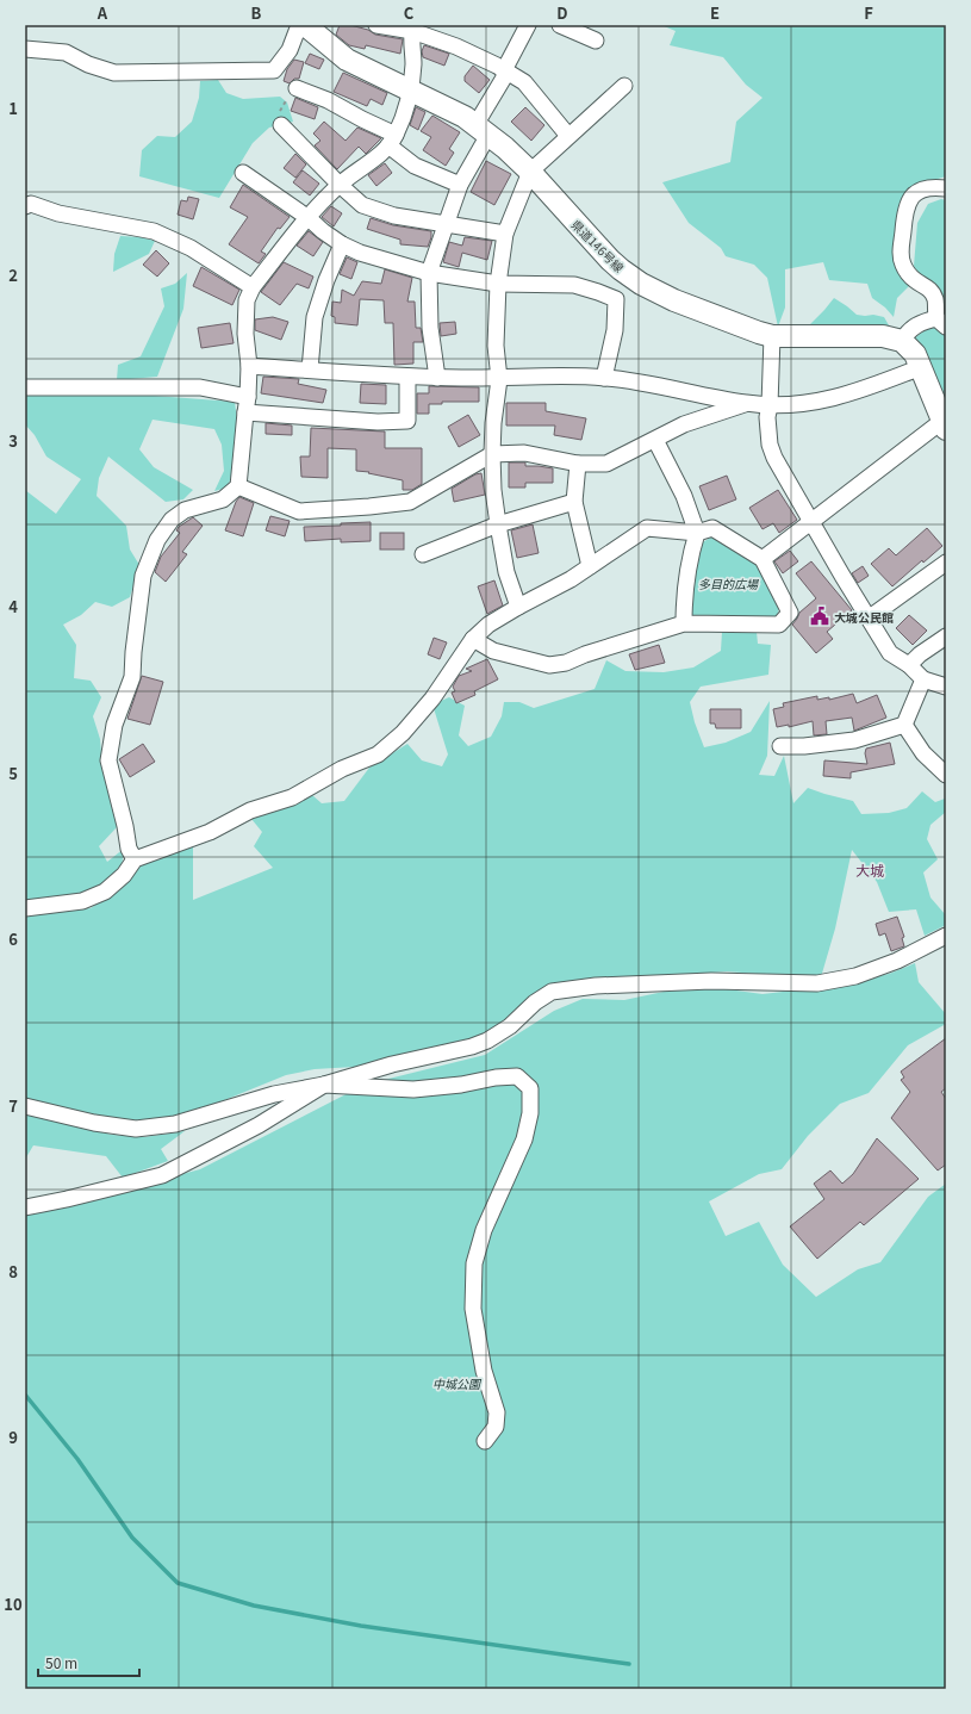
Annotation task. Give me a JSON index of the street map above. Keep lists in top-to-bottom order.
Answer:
{
  "streets": {
    "main road": ["県道146号線"]
  },
  "districts": ["大城"],
  "parks": ["多目的広場", "中城公園"],
  "places": {
    "public building": ["大城公民館"]
  },
  "scale_bar": "50 m",
  "grid": {
    "columns": [
      "A",
      "B",
      "C",
      "D",
      "E",
      "F"
    ],
    "rows": [
      "1",
      "2",
      "3",
      "4",
      "5",
      "6",
      "7",
      "8",
      "9",
      "10"
    ]
  }
}
